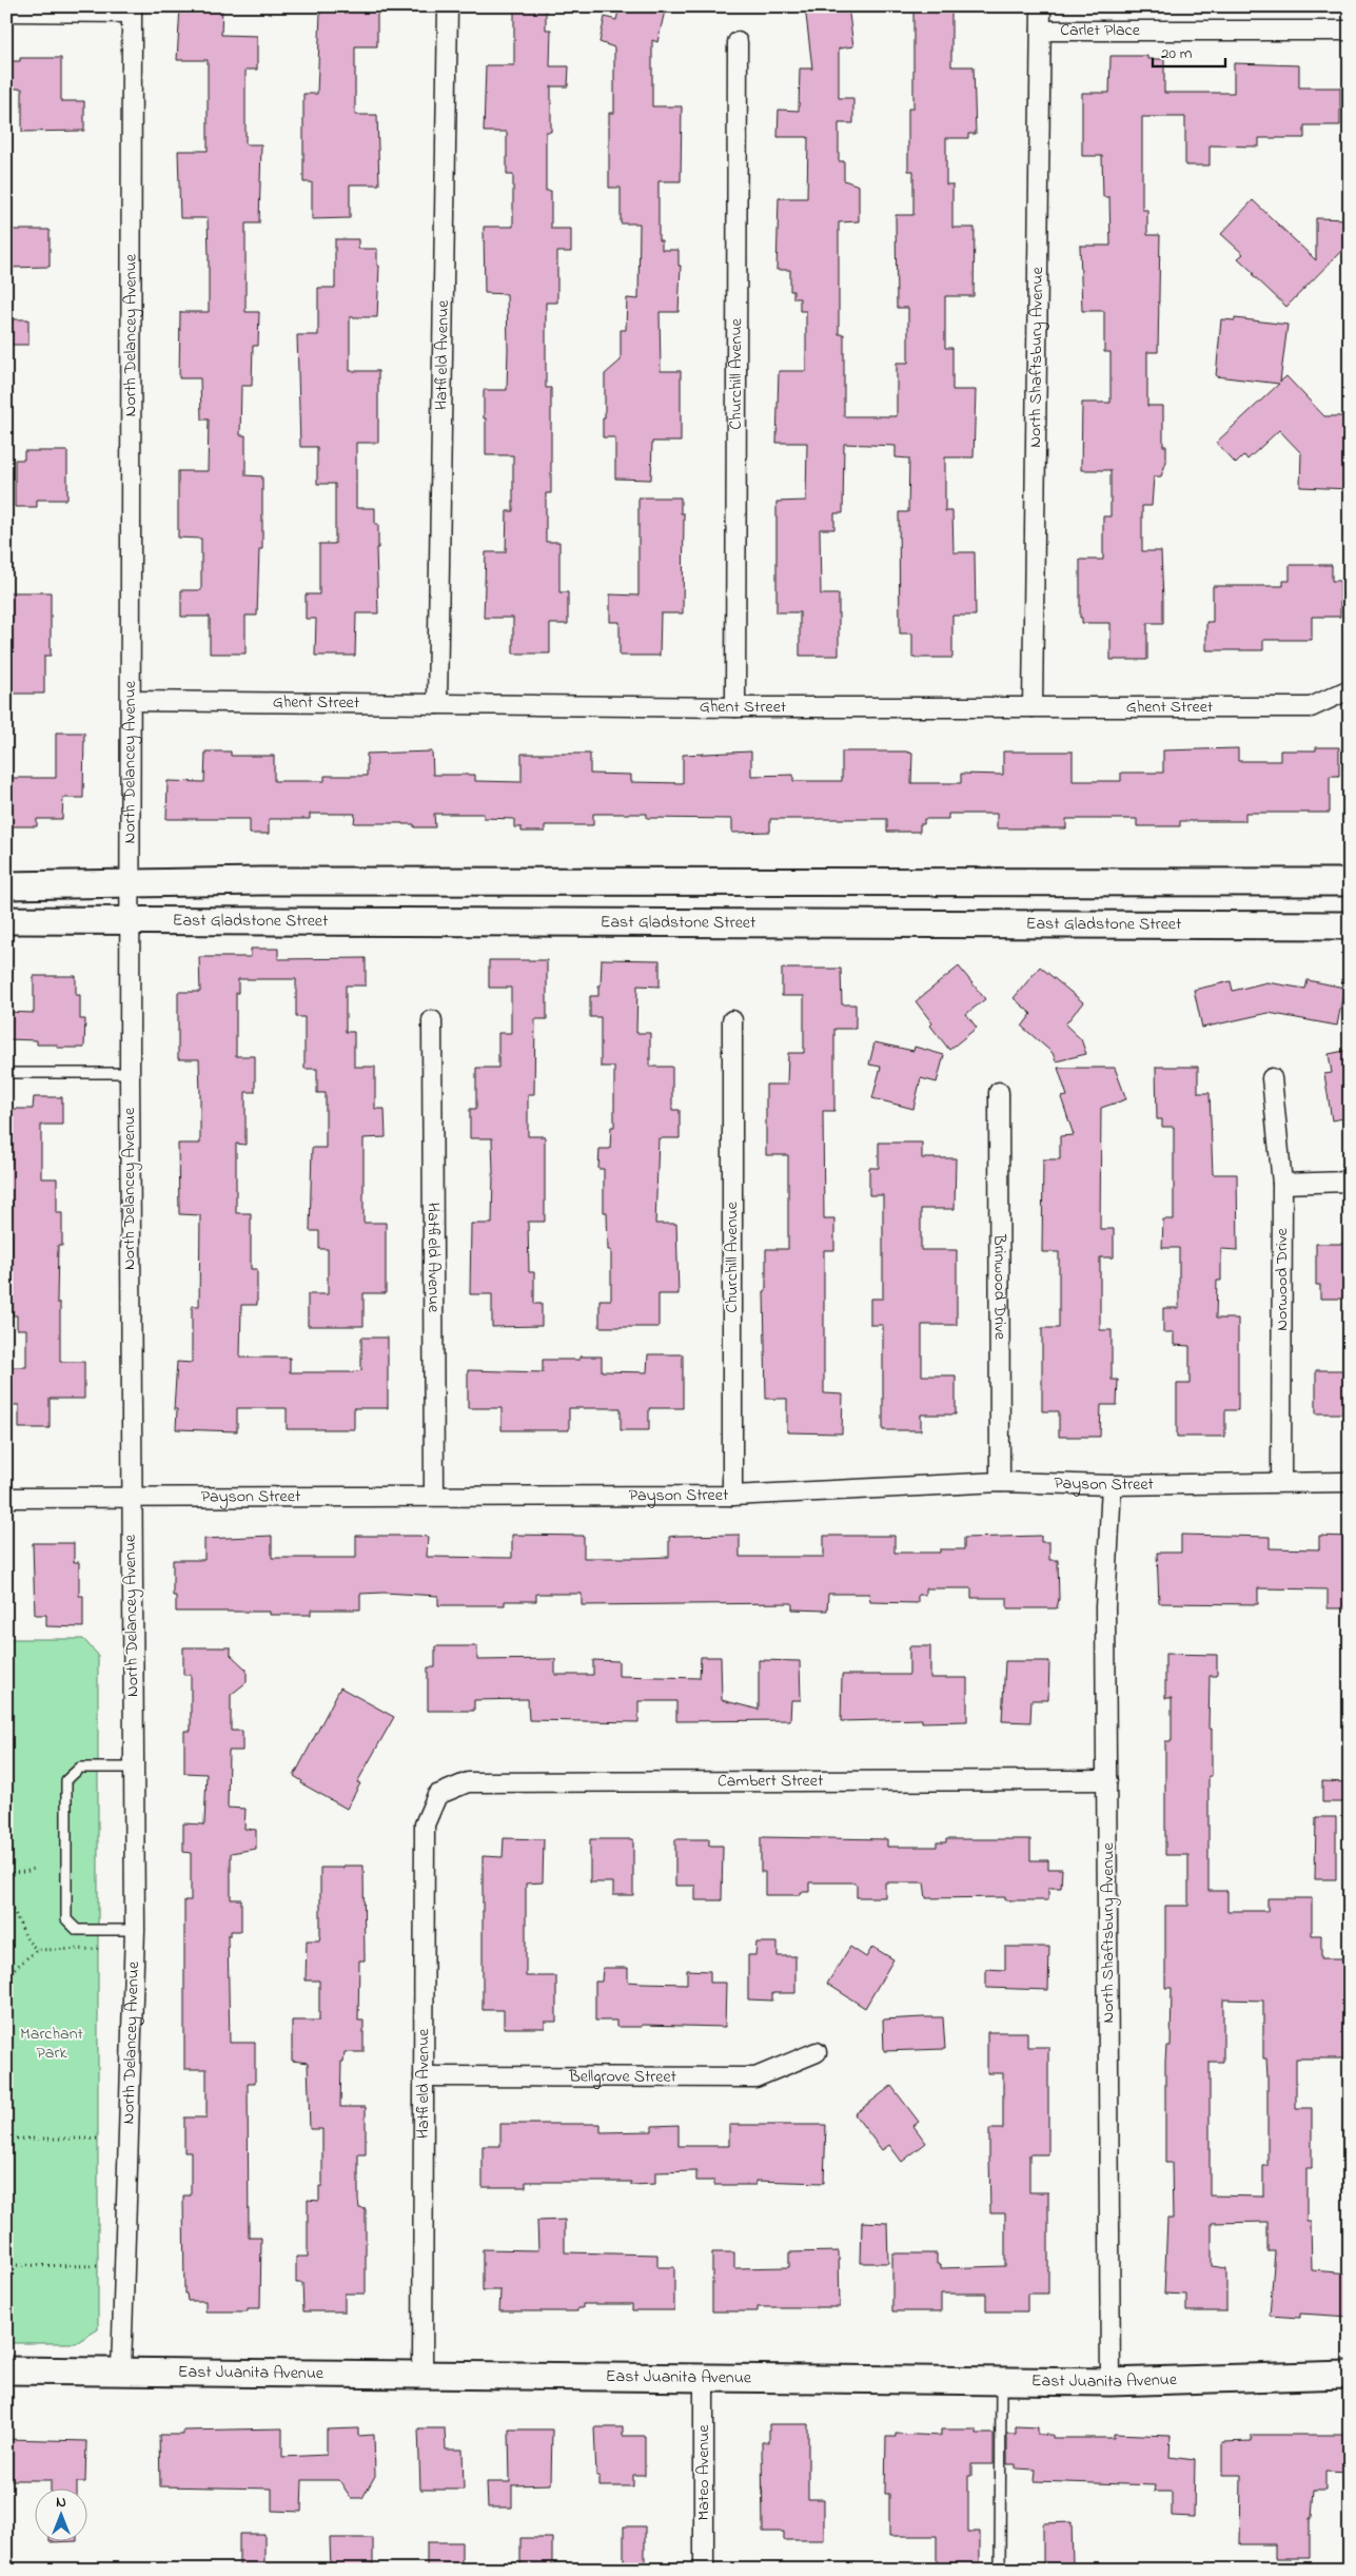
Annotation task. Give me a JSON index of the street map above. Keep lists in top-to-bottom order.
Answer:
{
  "streets": {
    "street": [
      "Carlet Place",
      "North Delancey Avenue",
      "Hatfield Avenue",
      "North Shaftsbury Avenue",
      "Churchill Avenue",
      "Ghent Street",
      "East Gladstone Street",
      "Norwood Drive",
      "Brinwood Drive",
      "Payson Street",
      "Cambert Street",
      "Bellgrove Street",
      "East Juanita Avenue",
      "Mateo Avenue"
    ]
  },
  "crossings": [
    ["Carlet Place", "North Shaftsbury Avenue"],
    ["North Delancey Avenue", "Ghent Street"],
    ["North Delancey Avenue", "East Gladstone Street"],
    ["North Delancey Avenue", "Payson Street"],
    ["North Delancey Avenue", "East Juanita Avenue"],
    ["Hatfield Avenue", "Ghent Street"],
    ["Hatfield Avenue", "Payson Street"],
    ["Hatfield Avenue", "Cambert Street"],
    ["Hatfield Avenue", "Bellgrove Street"],
    ["Hatfield Avenue", "East Juanita Avenue"],
    ["North Shaftsbury Avenue", "Ghent Street"],
    ["North Shaftsbury Avenue", "Payson Street"],
    ["North Shaftsbury Avenue", "Cambert Street"],
    ["North Shaftsbury Avenue", "East Juanita Avenue"],
    ["Churchill Avenue", "Ghent Street"],
    ["Churchill Avenue", "Payson Street"],
    ["Norwood Drive", "Payson Street"],
    ["Brinwood Drive", "Payson Street"],
    ["East Juanita Avenue", "Mateo Avenue"]
  ],
  "parks": ["Marchant Park"],
  "scale_bar": "20 m",
  "north": "top"
}
